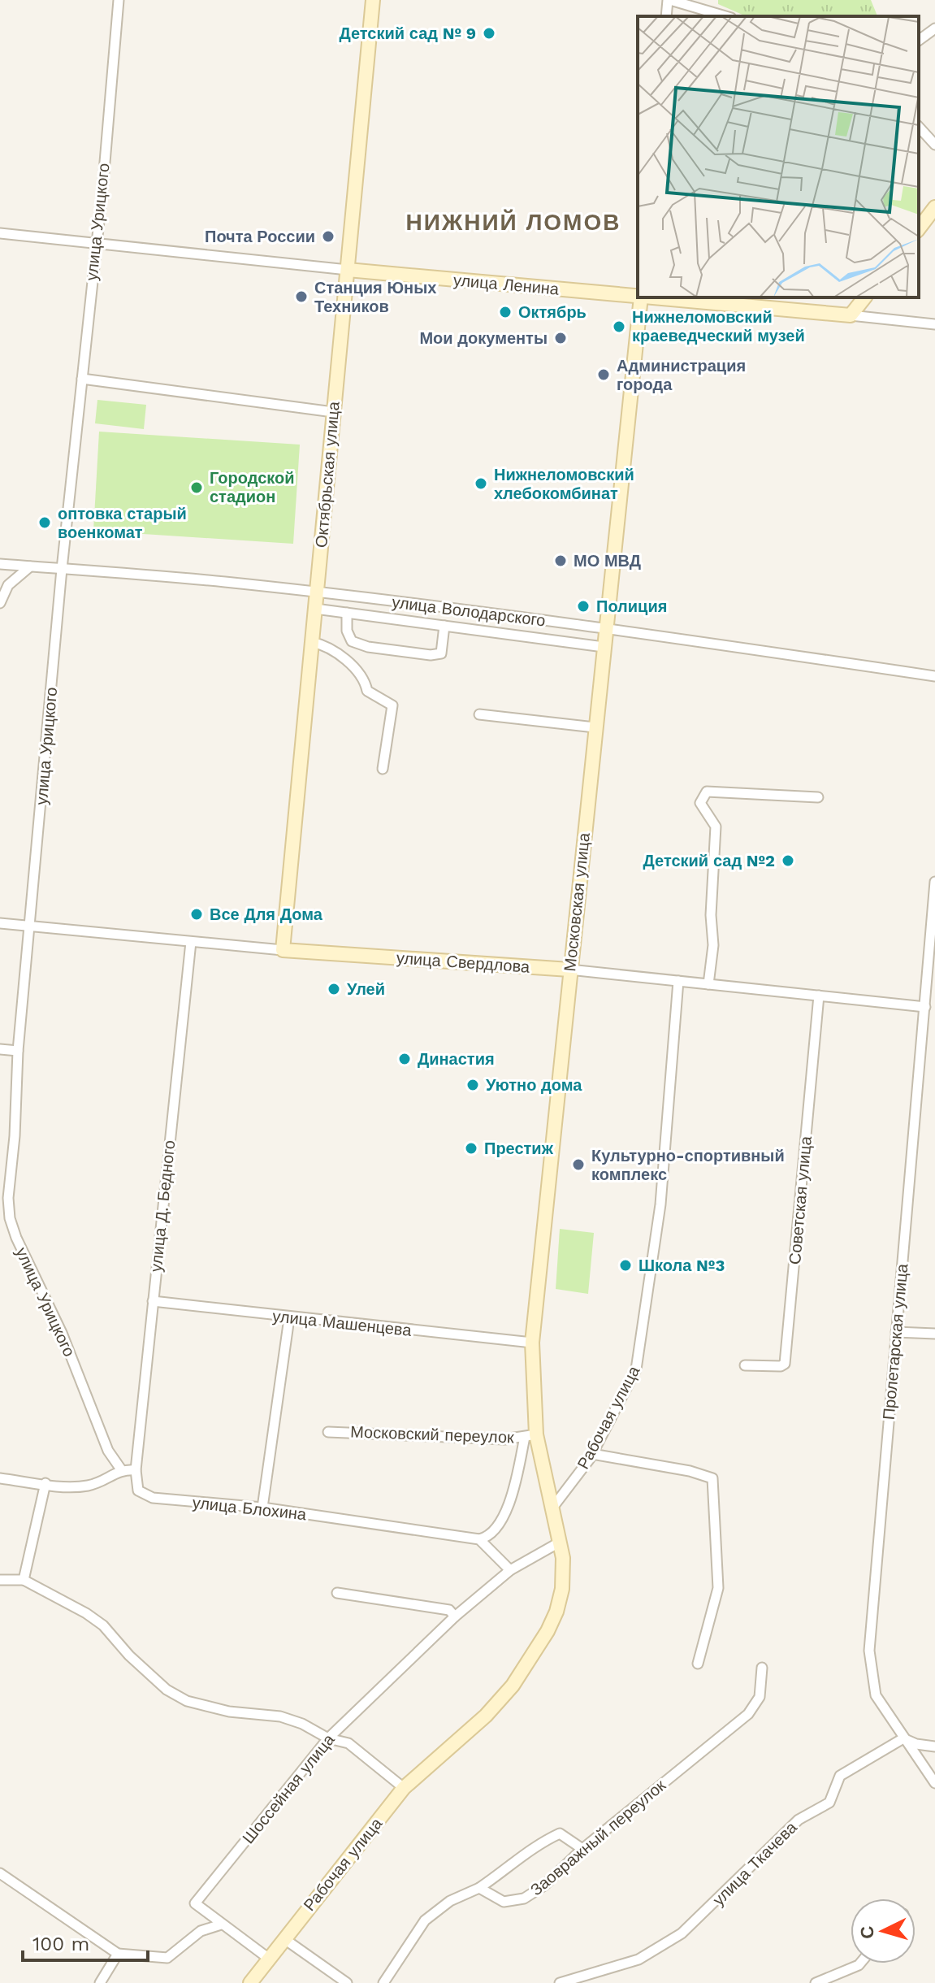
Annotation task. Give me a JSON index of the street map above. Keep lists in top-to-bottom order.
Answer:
{
  "streets": {
    "main road": [
      "улица Ленина",
      "Октябрьская улица",
      "Московская улица",
      "улица Свердлова",
      "Рабочая улица"
    ],
    "street": [
      "улица Урицкого",
      "улица Володарского",
      "Советская улица",
      "улица Д. Бедного",
      "улица Машенцева",
      "Пролетарская улица",
      "Московский переулок",
      "улица Блохина",
      "Шоссейная улица",
      "Заовражный переулок",
      "улица Ткачева"
    ]
  },
  "crossings": [
    ["улица Урицкого", "улица Ленина"],
    ["улица Урицкого", "улица Володарского"],
    ["улица Урицкого", "улица Свердлова"],
    ["улица Ленина", "Октябрьская улица"],
    ["Октябрьская улица", "улица Володарского"],
    ["Октябрьская улица", "улица Свердлова"],
    ["улица Володарского", "Московская улица"],
    ["Московская улица", "улица Свердлова"],
    ["Московская улица", "улица Машенцева"],
    ["Московская улица", "Рабочая улица"],
    ["Московская улица", "Московский переулок"],
    ["улица Свердлова", "Советская улица"],
    ["улица Свердлова", "улица Д. Бедного"],
    ["улица Свердлова", "Пролетарская улица"],
    ["улица Свердлова", "Рабочая улица"],
    ["улица Д. Бедного", "улица Машенцева"],
    ["улица Д. Бедного", "улица Блохина"],
    ["Пролетарская улица", "улица Ткачева"],
    ["Рабочая улица", "Шоссейная улица"]
  ],
  "districts": ["НИЖНИЙ ЛОМОВ"],
  "places": [
    "Детский сад № 9",
    "Почта России",
    "Станция Юных Техников",
    "Октябрь",
    "Нижнеломовский краеведческий музей",
    "Мои документы",
    "Администрация города",
    "Нижнеломовский хлебокомбинат",
    "Городской стадион",
    "оптовка старый военкомат",
    "МО МВД",
    "Полиция",
    "Детский сад №2",
    "Все Для Дома",
    "Улей",
    "Династия",
    "Уютно дома",
    "Престиж",
    "Культурно-спортивный комплекс",
    "Школа №3"
  ],
  "scale_bar": "100 m",
  "north": "left"
}
